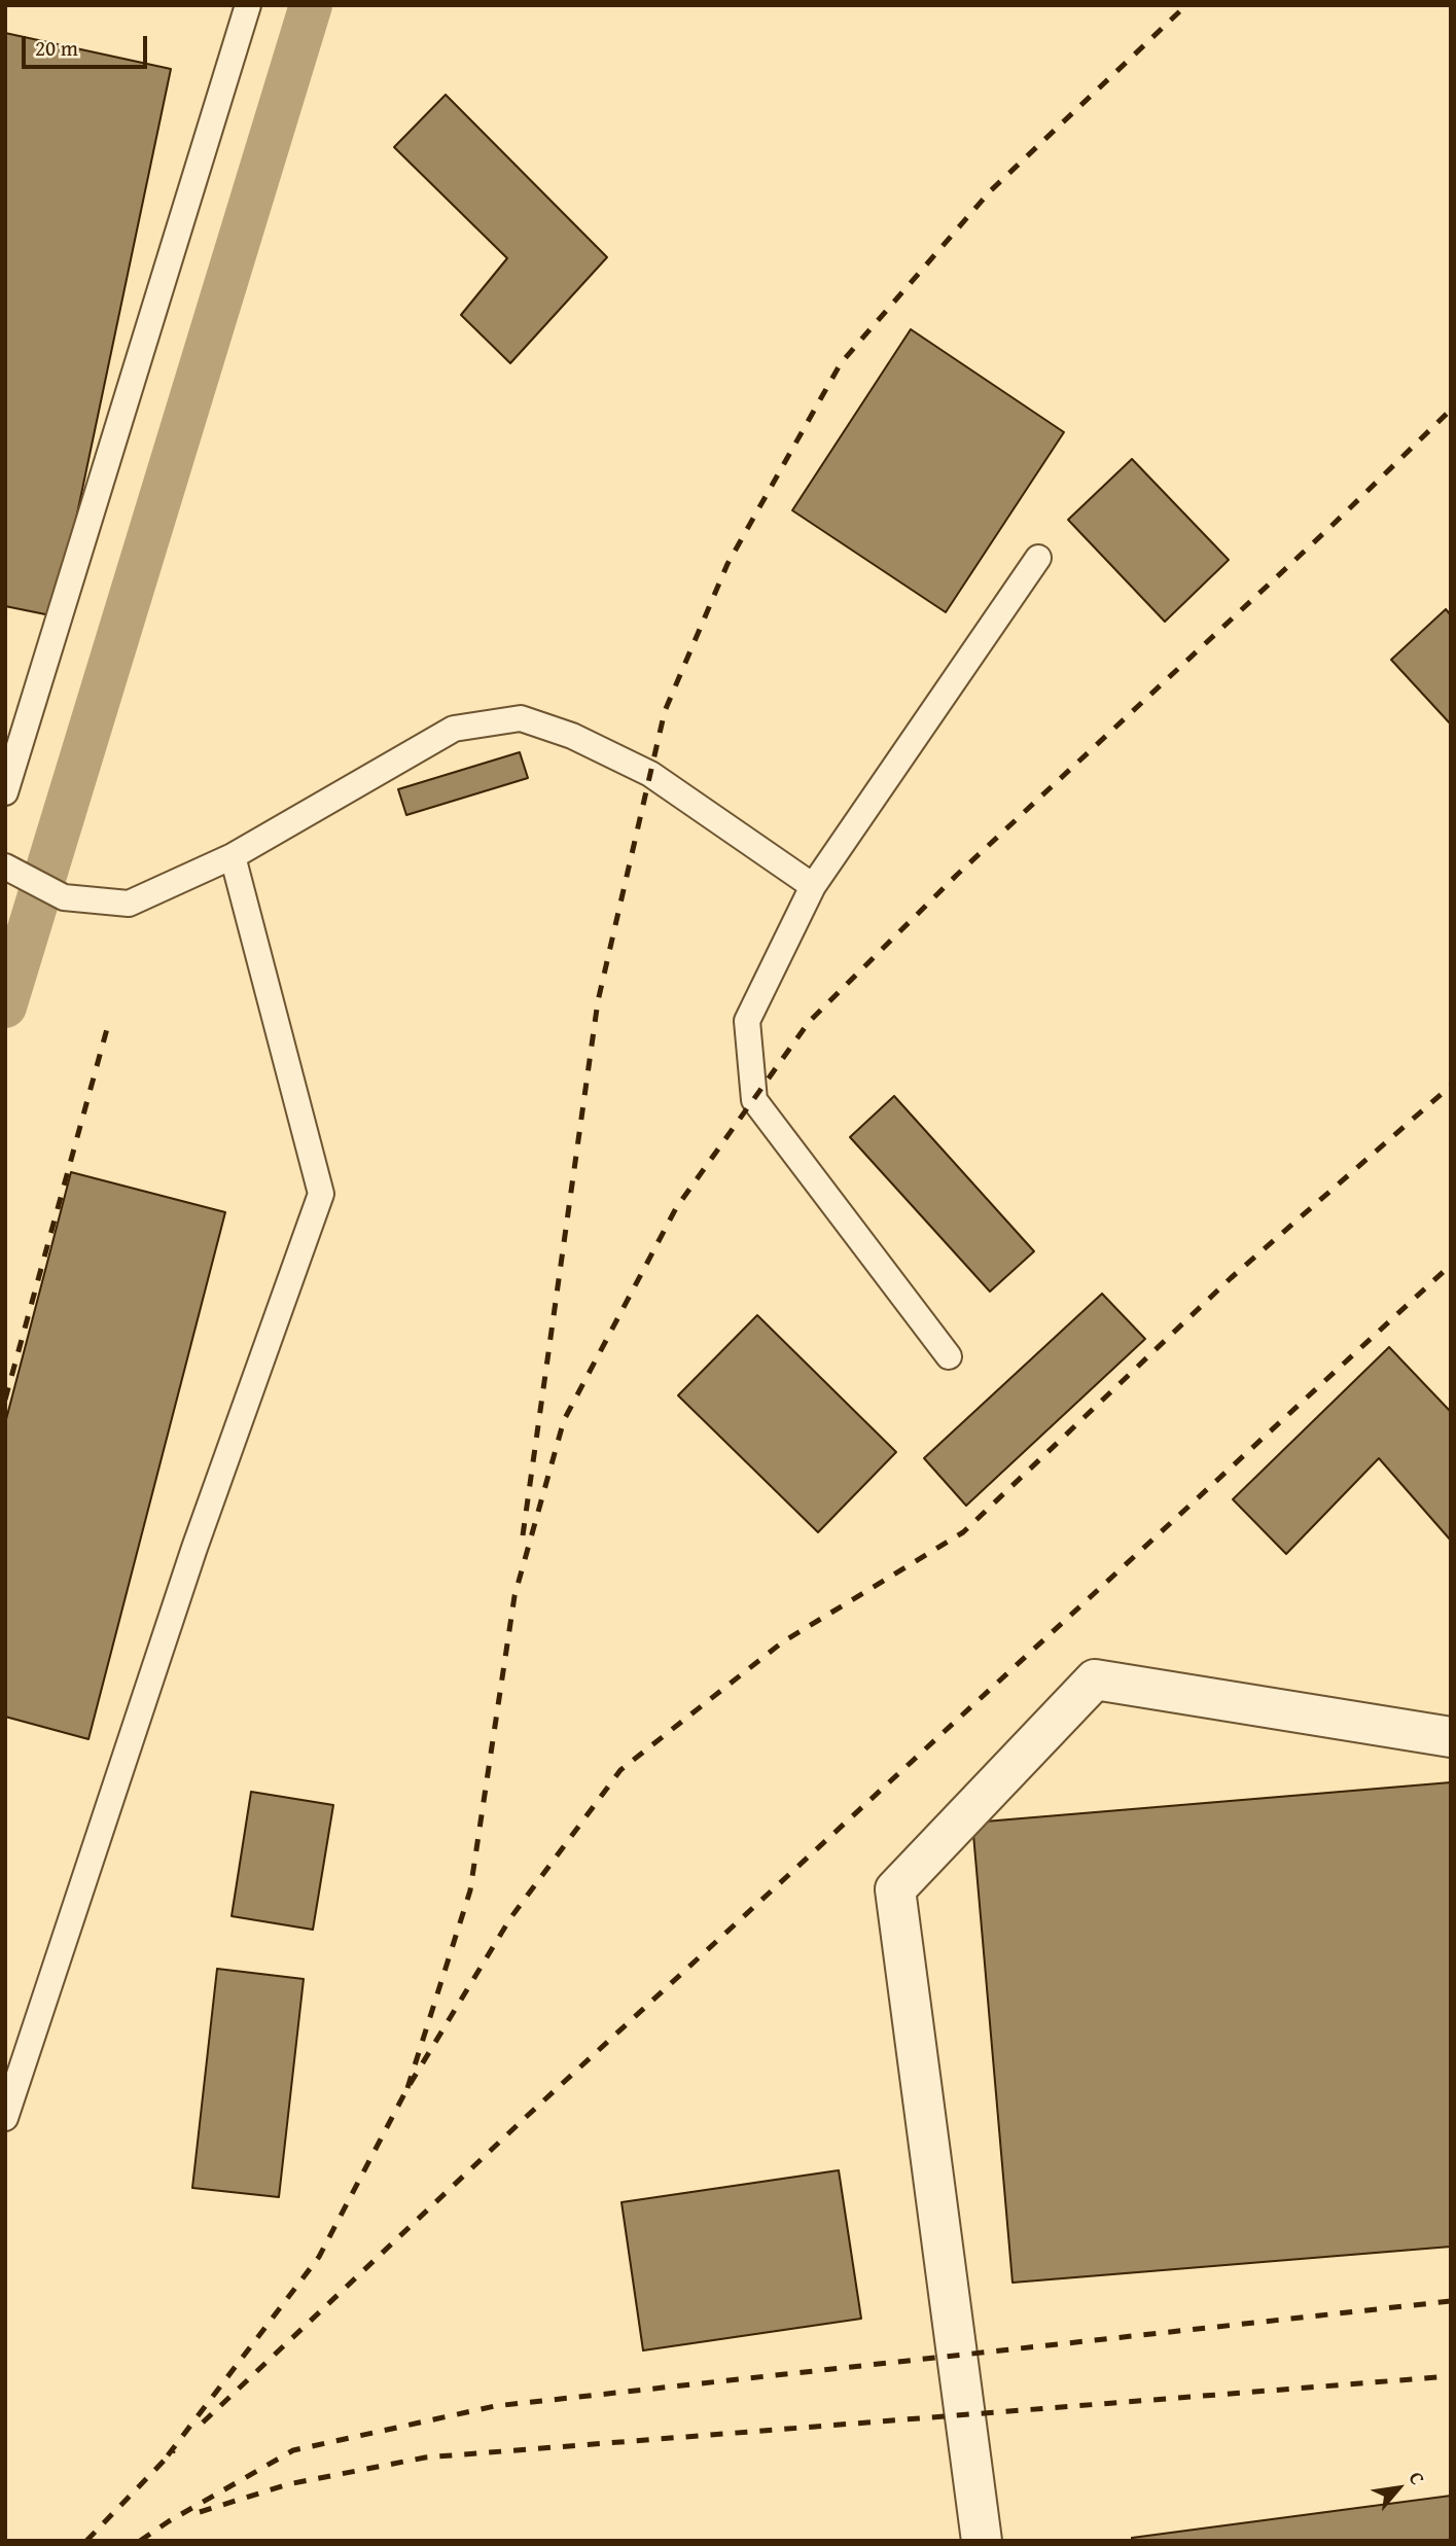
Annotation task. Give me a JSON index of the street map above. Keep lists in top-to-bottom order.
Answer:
{
  "scale_bar": "20 m",
  "north": "top right"
}
